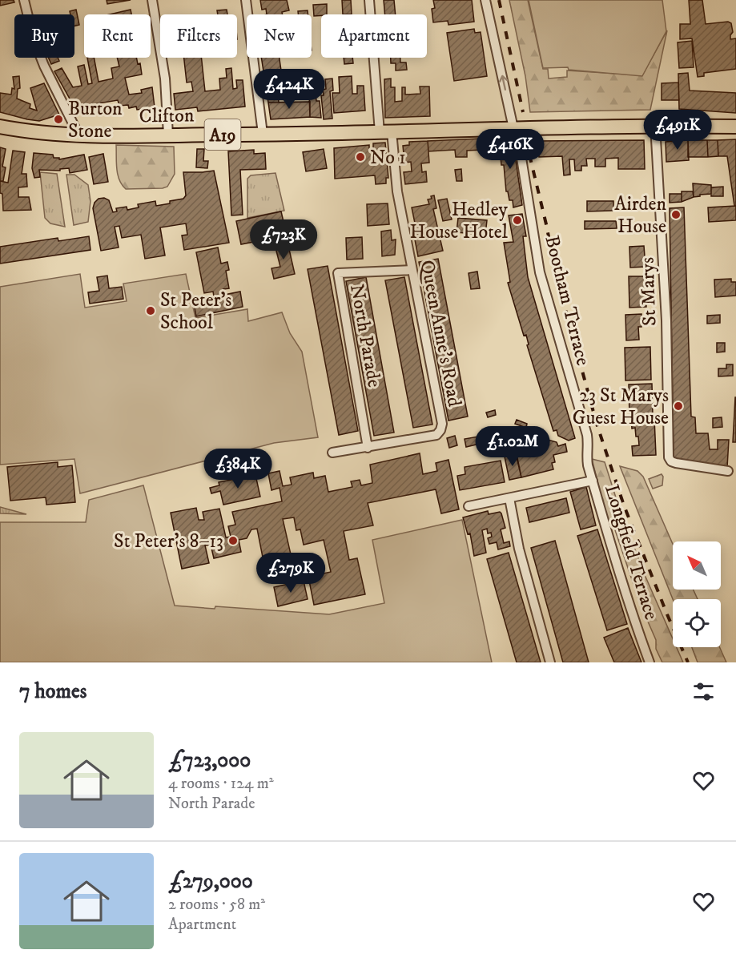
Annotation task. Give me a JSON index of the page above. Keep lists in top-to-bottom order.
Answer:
{
  "streets": {
    "main road": ["Clifton", "A19"],
    "street": [
      "St Marys",
      "Bootham Terrace",
      "Queen Anne's Road",
      "North Parade",
      "Longfield Terrace"
    ]
  },
  "crossings": [
    ["Clifton", "A19"],
    ["Clifton", "Queen Anne's Road"],
    ["A19", "St Marys"],
    ["A19", "Bootham Terrace"],
    ["A19", "Queen Anne's Road"],
    ["Bootham Terrace", "Longfield Terrace"],
    ["Queen Anne's Road", "North Parade"]
  ],
  "places": [
    "Burton Stone",
    "No 1",
    "Airden House",
    "Hedley House Hotel",
    "St Peter's School",
    "23 St Marys Guest House",
    "St Peter's 8–13"
  ],
  "north": "top left",
  "page": {
    "chip": [
      "Buy",
      "Rent",
      "Filters",
      "New",
      "Apartment"
    ],
    "price": [
      "£424K",
      "£491K",
      "£416K",
      "£723K",
      "£1.02M",
      "£384K",
      "£279K"
    ],
    "heading": "7 homes",
    "list": [
      {
        "name": "£723,000",
        "note": "4 rooms · 124 m² · North Parade"
      },
      {
        "name": "£279,000",
        "note": "2 rooms · 58 m² · Apartment"
      }
    ]
  }
}
